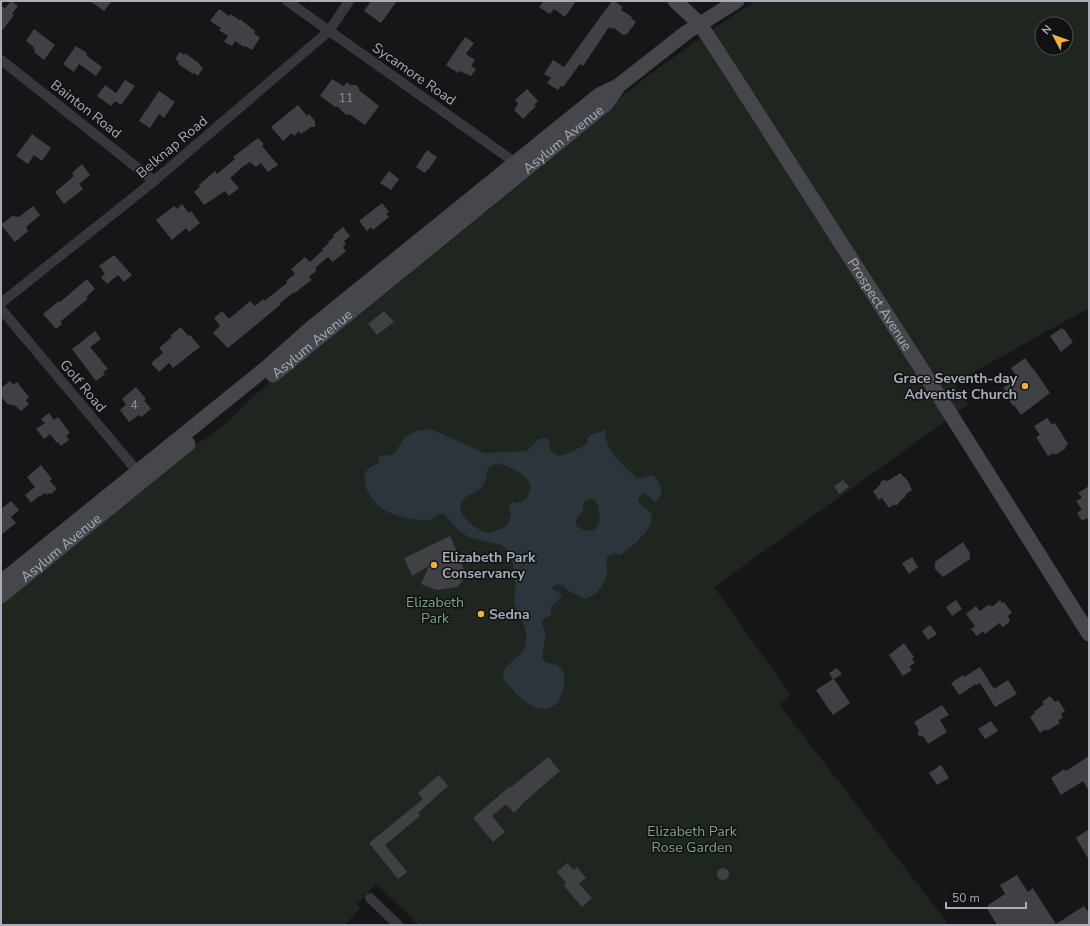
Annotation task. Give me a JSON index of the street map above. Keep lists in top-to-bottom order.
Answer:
{
  "streets": {
    "main road": ["Asylum Avenue", "Prospect Avenue"],
    "street": [
      "Sycamore Road",
      "Bainton Road",
      "Belknap Road",
      "Golf Road"
    ]
  },
  "crossings": [
    ["Sycamore Road", "Asylum Avenue"],
    ["Sycamore Road", "Belknap Road"],
    ["Bainton Road", "Belknap Road"],
    ["Asylum Avenue", "Prospect Avenue"],
    ["Asylum Avenue", "Golf Road"]
  ],
  "parks": ["Elizabeth Park", "Elizabeth Park Rose Garden"],
  "places": ["Grace Seventh-day Adventist Church", "Elizabeth Park Conservancy", "Sedna"],
  "house_numbers": ["11", "4"],
  "scale_bar": "50 m",
  "north": "top left"
}
